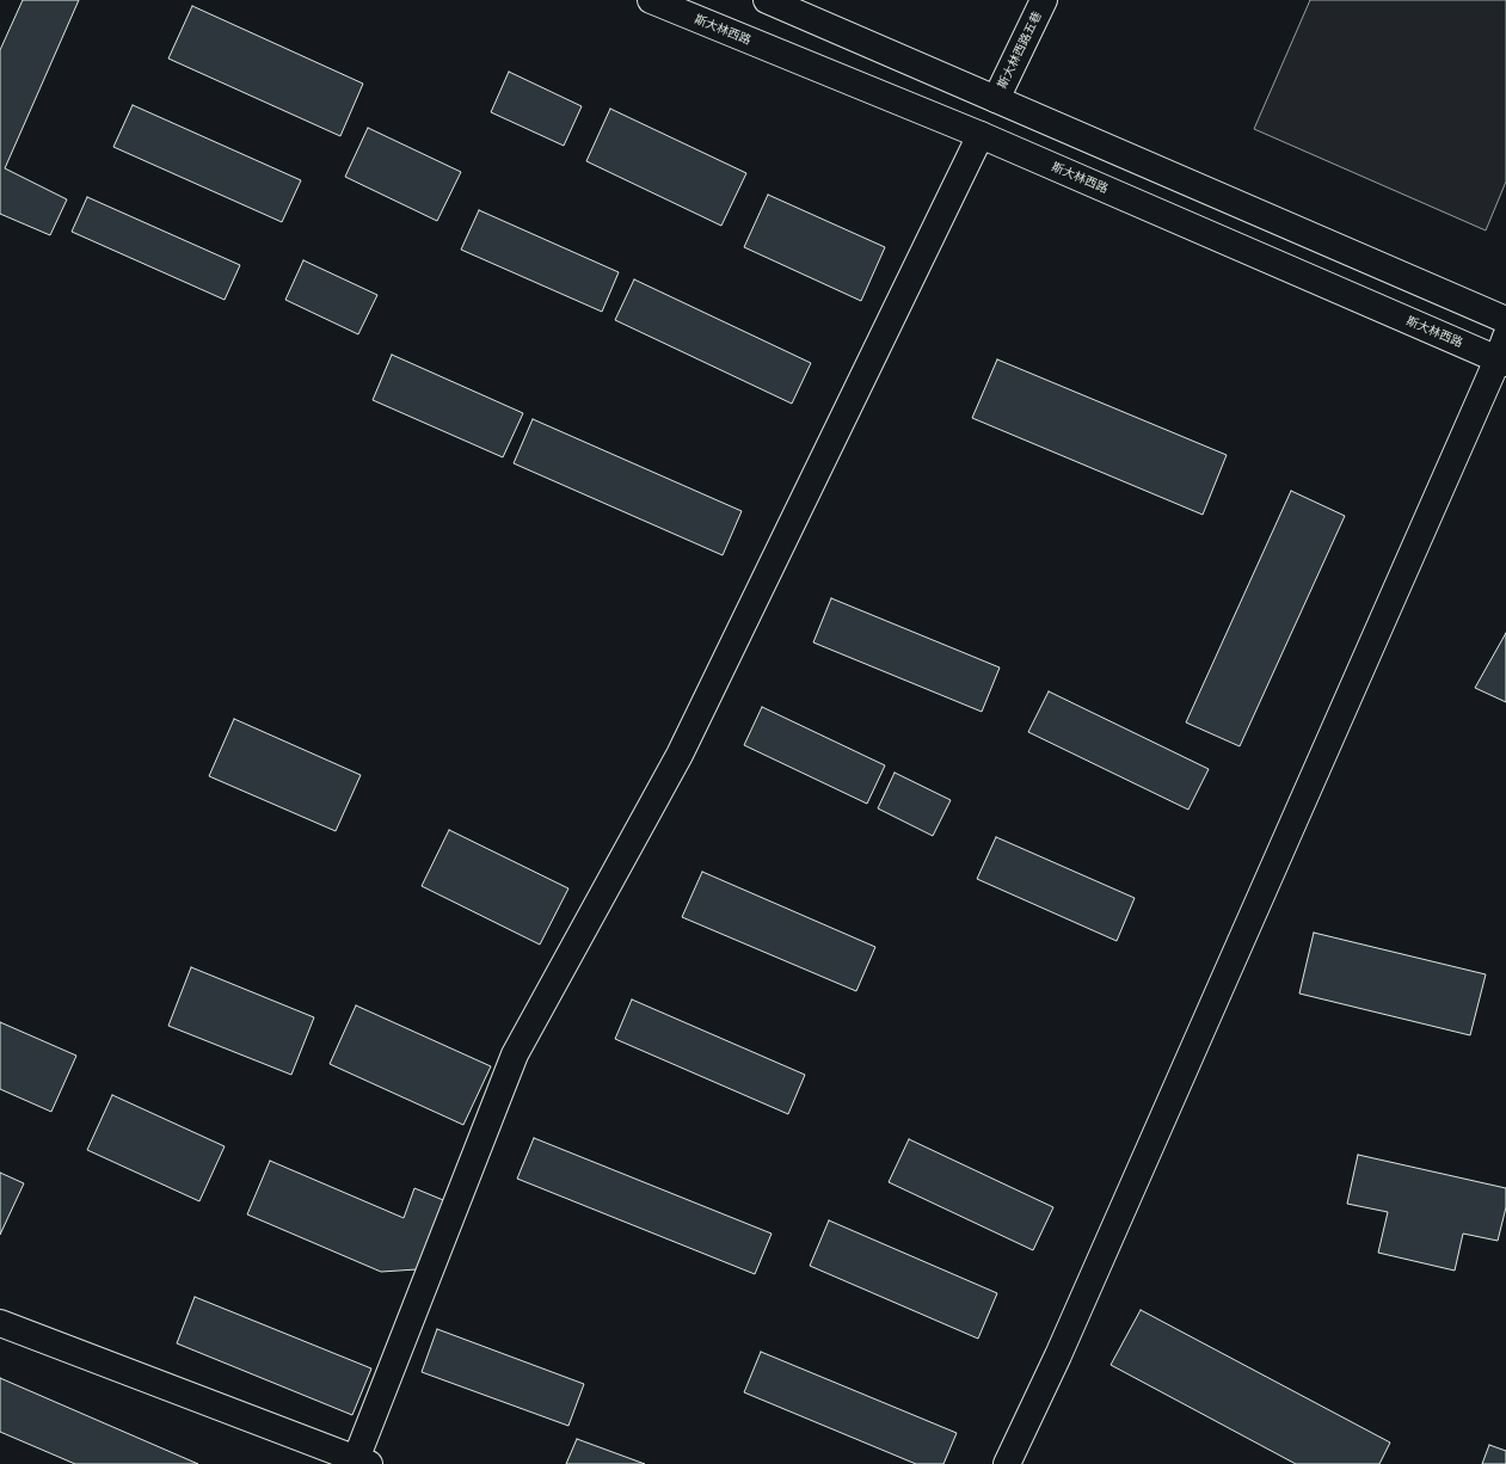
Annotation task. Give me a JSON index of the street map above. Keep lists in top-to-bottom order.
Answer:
{
  "streets": {
    "street": ["斯大林西路", "斯大林西路五巷"]
  }
}
